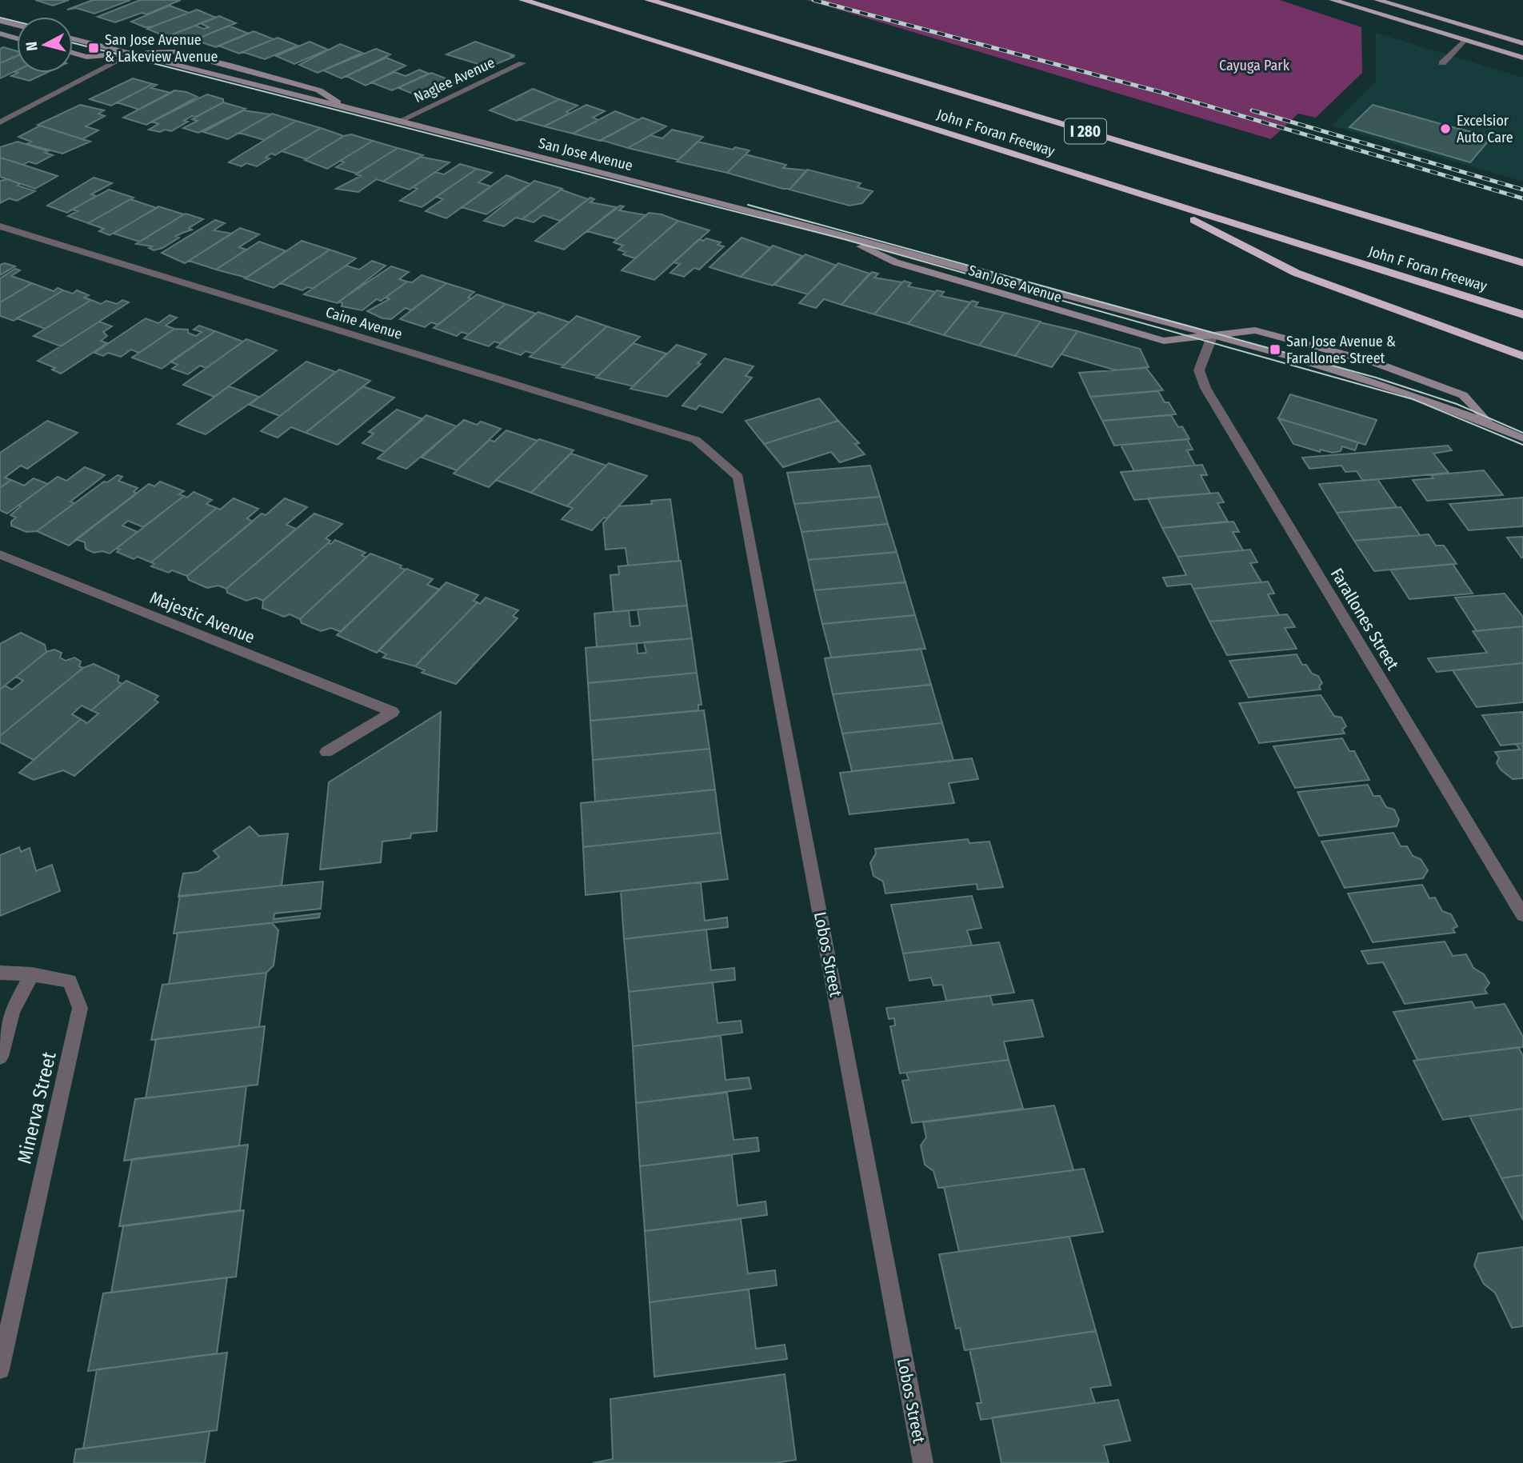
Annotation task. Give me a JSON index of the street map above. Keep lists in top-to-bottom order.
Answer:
{
  "streets": {
    "highway": ["I 280", "John F Foran Freeway"],
    "main road": ["San Jose Avenue"],
    "street": [
      "Naglee Avenue",
      "Caine Avenue",
      "Majestic Avenue",
      "Farallones Street",
      "Lobos Street",
      "Minerva Street"
    ]
  },
  "crossings": [
    ["Naglee Avenue", "San Jose Avenue"],
    ["San Jose Avenue", "Farallones Street"],
    ["Caine Avenue", "Lobos Street"]
  ],
  "parks": ["Cayuga Park"],
  "places": {
    "transit": ["San Jose Avenue & Lakeview Avenue", "San Jose Avenue & Farallones Street"],
    "other": ["Excelsior Auto Care"]
  },
  "north": "left"
}
